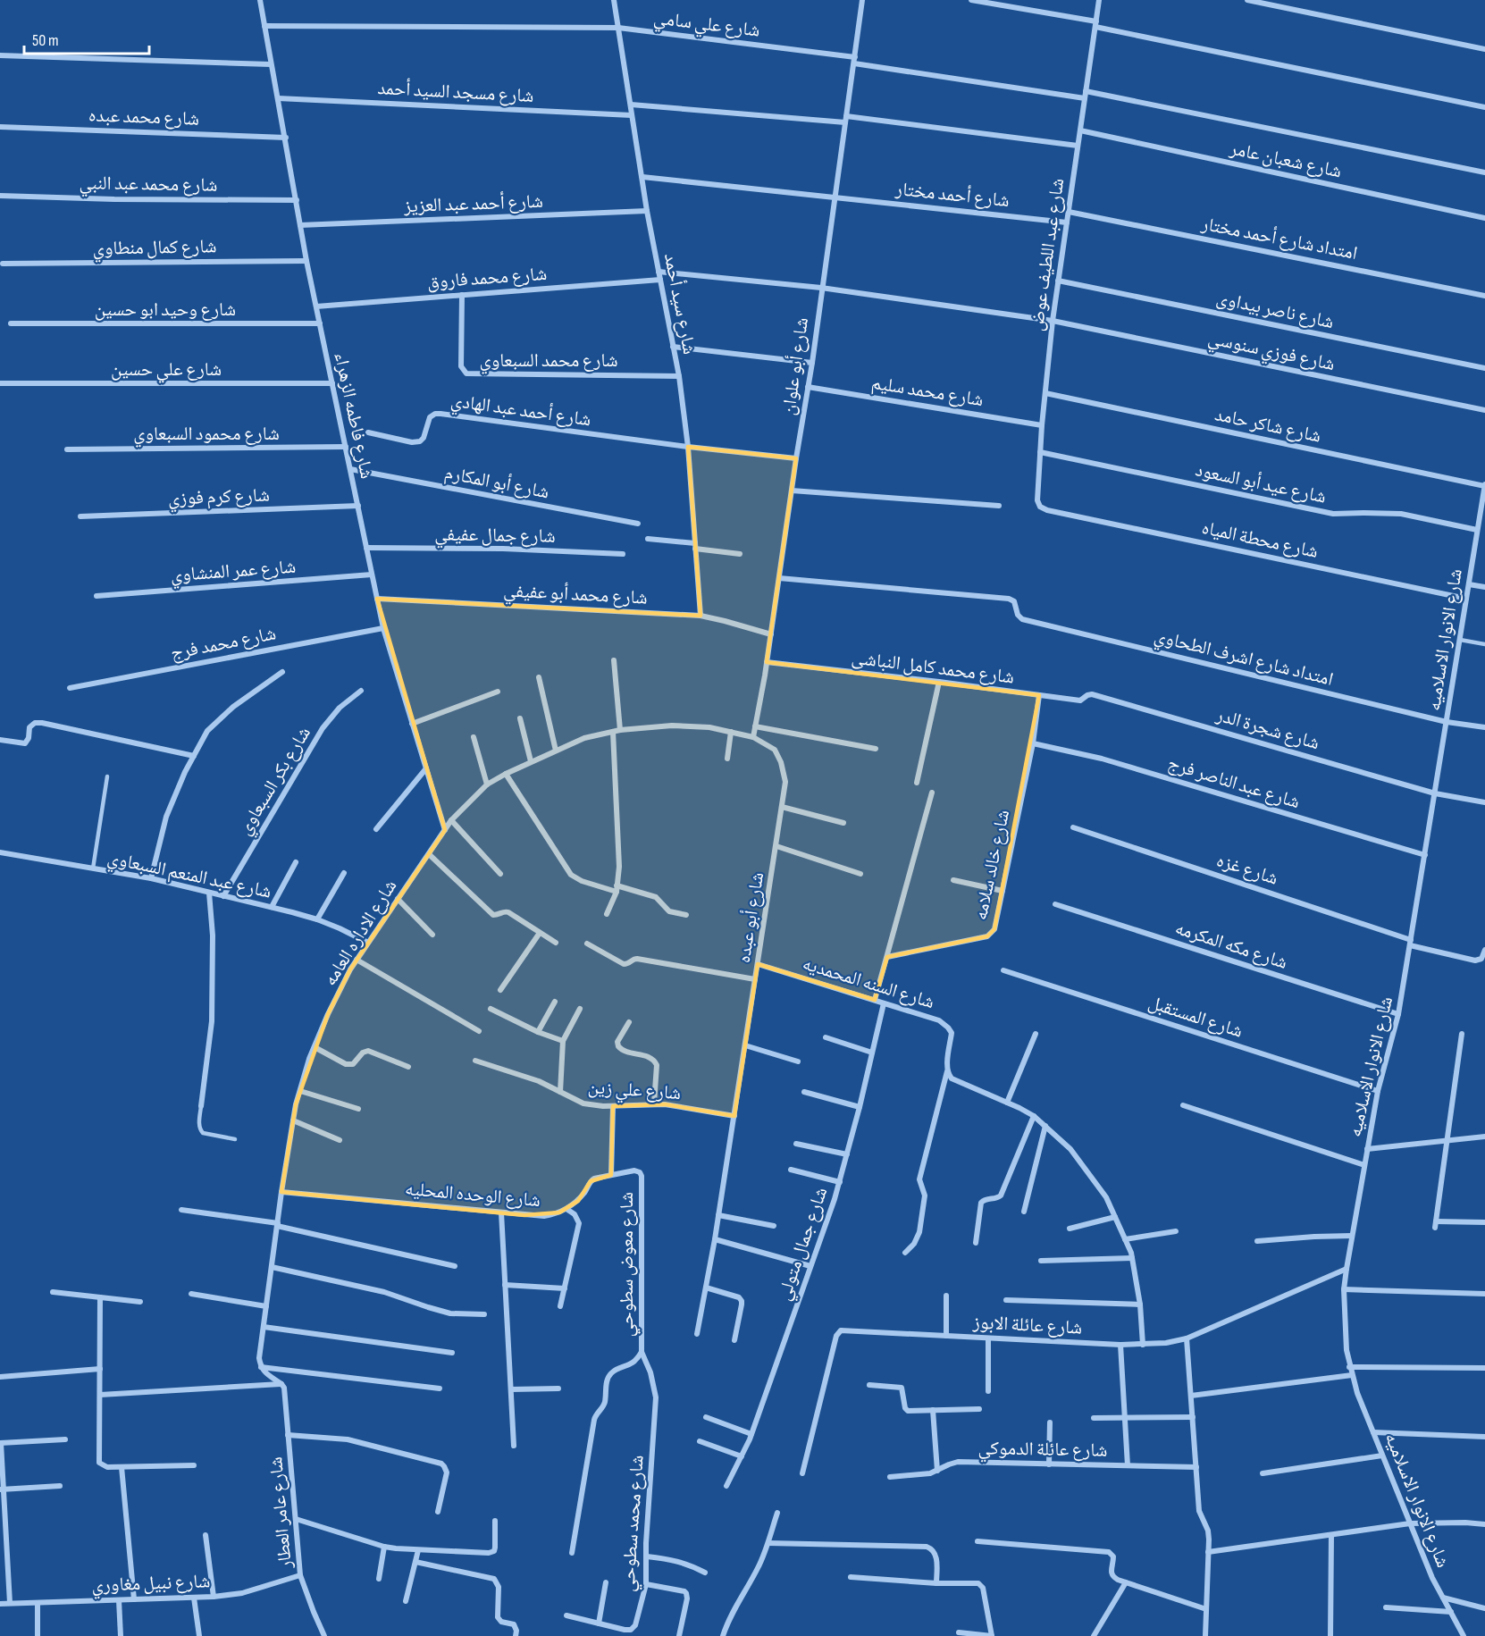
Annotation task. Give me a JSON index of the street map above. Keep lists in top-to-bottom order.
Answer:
{
  "streets": {
    "street": [
      "شارع علي سامي",
      "شارع مسجد السيد أحمد",
      "شارع محمد عبده",
      "شارع شعبان عامر",
      "شارع محمد عبد النبي",
      "شارع أحمد مختار",
      "شارع أحمد عبد العزيز",
      "امتداد شارع أحمد مختار",
      "شارع كمال منطاوي",
      "شارع عبد اللطيف عوض",
      "شارع محمد فاروق",
      "شارع سيد أحمد",
      "شارع وحيد ابو حسين",
      "شارع ناصر بيداوى",
      "شارع فوزي سنوسي",
      "شارع محمد السبعاوي",
      "شارع أبو علوان",
      "شارع علي حسين",
      "شارع محمد سليم",
      "شارع أحمد عبد الهادي",
      "شارع فاطمه الزهراء",
      "شارع شاكر حامد",
      "شارع محمود السبعاوي",
      "شارع أبو المكارم",
      "شارع عيد أبو السعود",
      "شارع كرم فوزي",
      "شارع جمال عفيفي",
      "شارع محطة المياه",
      "شارع عمر المنشاوي",
      "شارع محمد أبو عفيفي",
      "شارع الانوار الاسلاميه",
      "شارع محمد فرج",
      "امتداد شارع اشرف الطحاوي",
      "شارع محمد كامل النباشى",
      "شارع شجرة الدر",
      "شارع بكر السبعاوي",
      "شارع عبد الناصر فرج",
      "شارع خالد سلامه",
      "شارع غزه",
      "شارع عبد المنعم السبعاوي",
      "شارع أبو عبده",
      "شارع الاداره العامه",
      "شارع مكه المكرمه",
      "شارع السنه المحمديه",
      "شارع المستقبل",
      "شارع علي زين",
      "شارع الوحده المحليه",
      "شارع جمال متولي",
      "شارع معوض سطوحي",
      "شارع عائلة الابوز",
      "شارع عائلة الدموكي",
      "شارع عامر العطار",
      "شارع محمد سطوحي",
      "شارع نبيل مغاوري"
    ]
  },
  "crossings": [
    ["شارع علي سامي", "شارع عبد اللطيف عوض"],
    ["شارع علي سامي", "شارع سيد أحمد"],
    ["شارع علي سامي", "شارع أبو علوان"],
    ["شارع علي سامي", "شارع فاطمه الزهراء"],
    ["شارع مسجد السيد أحمد", "شارع سيد أحمد"],
    ["شارع مسجد السيد أحمد", "شارع فاطمه الزهراء"],
    ["شارع محمد عبده", "شارع فاطمه الزهراء"],
    ["شارع شعبان عامر", "شارع عبد اللطيف عوض"],
    ["شارع محمد عبد النبي", "شارع فاطمه الزهراء"],
    ["شارع أحمد مختار", "شارع عبد اللطيف عوض"],
    ["شارع أحمد مختار", "شارع سيد أحمد"],
    ["شارع أحمد مختار", "شارع أبو علوان"],
    ["شارع أحمد عبد العزيز", "شارع سيد أحمد"],
    ["شارع أحمد عبد العزيز", "شارع فاطمه الزهراء"],
    ["امتداد شارع أحمد مختار", "شارع عبد اللطيف عوض"],
    ["شارع كمال منطاوي", "شارع فاطمه الزهراء"],
    ["شارع عبد اللطيف عوض", "شارع ناصر بيداوى"],
    ["شارع عبد اللطيف عوض", "شارع فوزي سنوسي"],
    ["شارع عبد اللطيف عوض", "شارع محمد سليم"],
    ["شارع عبد اللطيف عوض", "شارع شاكر حامد"],
    ["شارع عبد اللطيف عوض", "شارع عيد أبو السعود"],
    ["شارع عبد اللطيف عوض", "شارع محطة المياه"],
    ["شارع محمد فاروق", "شارع سيد أحمد"],
    ["شارع محمد فاروق", "شارع محمد السبعاوي"],
    ["شارع محمد فاروق", "شارع فاطمه الزهراء"],
    ["شارع سيد أحمد", "شارع فوزي سنوسي"],
    ["شارع سيد أحمد", "شارع محمد السبعاوي"],
    ["شارع سيد أحمد", "شارع أحمد عبد الهادي"],
    ["شارع سيد أحمد", "شارع محمد أبو عفيفي"],
    ["شارع وحيد ابو حسين", "شارع فاطمه الزهراء"],
    ["شارع فوزي سنوسي", "شارع أبو علوان"],
    ["شارع أبو علوان", "شارع محمد سليم"],
    ["شارع أبو علوان", "شارع محمد أبو عفيفي"],
    ["شارع أبو علوان", "امتداد شارع اشرف الطحاوي"],
    ["شارع أبو علوان", "شارع محمد كامل النباشى"],
    ["شارع أبو علوان", "شارع أبو عبده"],
    ["شارع أبو علوان", "شارع الاداره العامه"],
    ["شارع علي حسين", "شارع فاطمه الزهراء"],
    ["شارع فاطمه الزهراء", "شارع محمود السبعاوي"],
    ["شارع فاطمه الزهراء", "شارع أبو المكارم"],
    ["شارع فاطمه الزهراء", "شارع كرم فوزي"],
    ["شارع فاطمه الزهراء", "شارع جمال عفيفي"],
    ["شارع فاطمه الزهراء", "شارع عمر المنشاوي"],
    ["شارع فاطمه الزهراء", "شارع محمد أبو عفيفي"],
    ["شارع فاطمه الزهراء", "شارع محمد فرج"],
    ["شارع فاطمه الزهراء", "شارع الاداره العامه"],
    ["شارع شاكر حامد", "شارع الانوار الاسلاميه"],
    ["شارع عيد أبو السعود", "شارع الانوار الاسلاميه"],
    ["شارع محطة المياه", "شارع الانوار الاسلاميه"],
    ["شارع الانوار الاسلاميه", "امتداد شارع اشرف الطحاوي"],
    ["شارع الانوار الاسلاميه", "شارع شجرة الدر"],
    ["شارع الانوار الاسلاميه", "شارع عبد الناصر فرج"],
    ["شارع الانوار الاسلاميه", "شارع غزه"],
    ["شارع الانوار الاسلاميه", "شارع مكه المكرمه"],
    ["شارع الانوار الاسلاميه", "شارع المستقبل"],
    ["شارع الانوار الاسلاميه", "شارع عائلة الابوز"],
    ["شارع محمد كامل النباشى", "شارع شجرة الدر"],
    ["شارع محمد كامل النباشى", "شارع خالد سلامه"],
    ["شارع بكر السبعاوي", "شارع عبد المنعم السبعاوي"],
    ["شارع عبد الناصر فرج", "شارع خالد سلامه"],
    ["شارع عبد المنعم السبعاوي", "شارع الاداره العامه"],
    ["شارع أبو عبده", "شارع الاداره العامه"],
    ["شارع أبو عبده", "شارع السنه المحمديه"],
    ["شارع أبو عبده", "شارع علي زين"],
    ["شارع الاداره العامه", "شارع الوحده المحليه"],
    ["شارع السنه المحمديه", "شارع جمال متولي"],
    ["شارع الوحده المحليه", "شارع معوض سطوحي"],
    ["شارع معوض سطوحي", "شارع محمد سطوحي"],
    ["شارع عامر العطار", "شارع نبيل مغاوري"]
  ],
  "scale_bar": "50 m"
}
